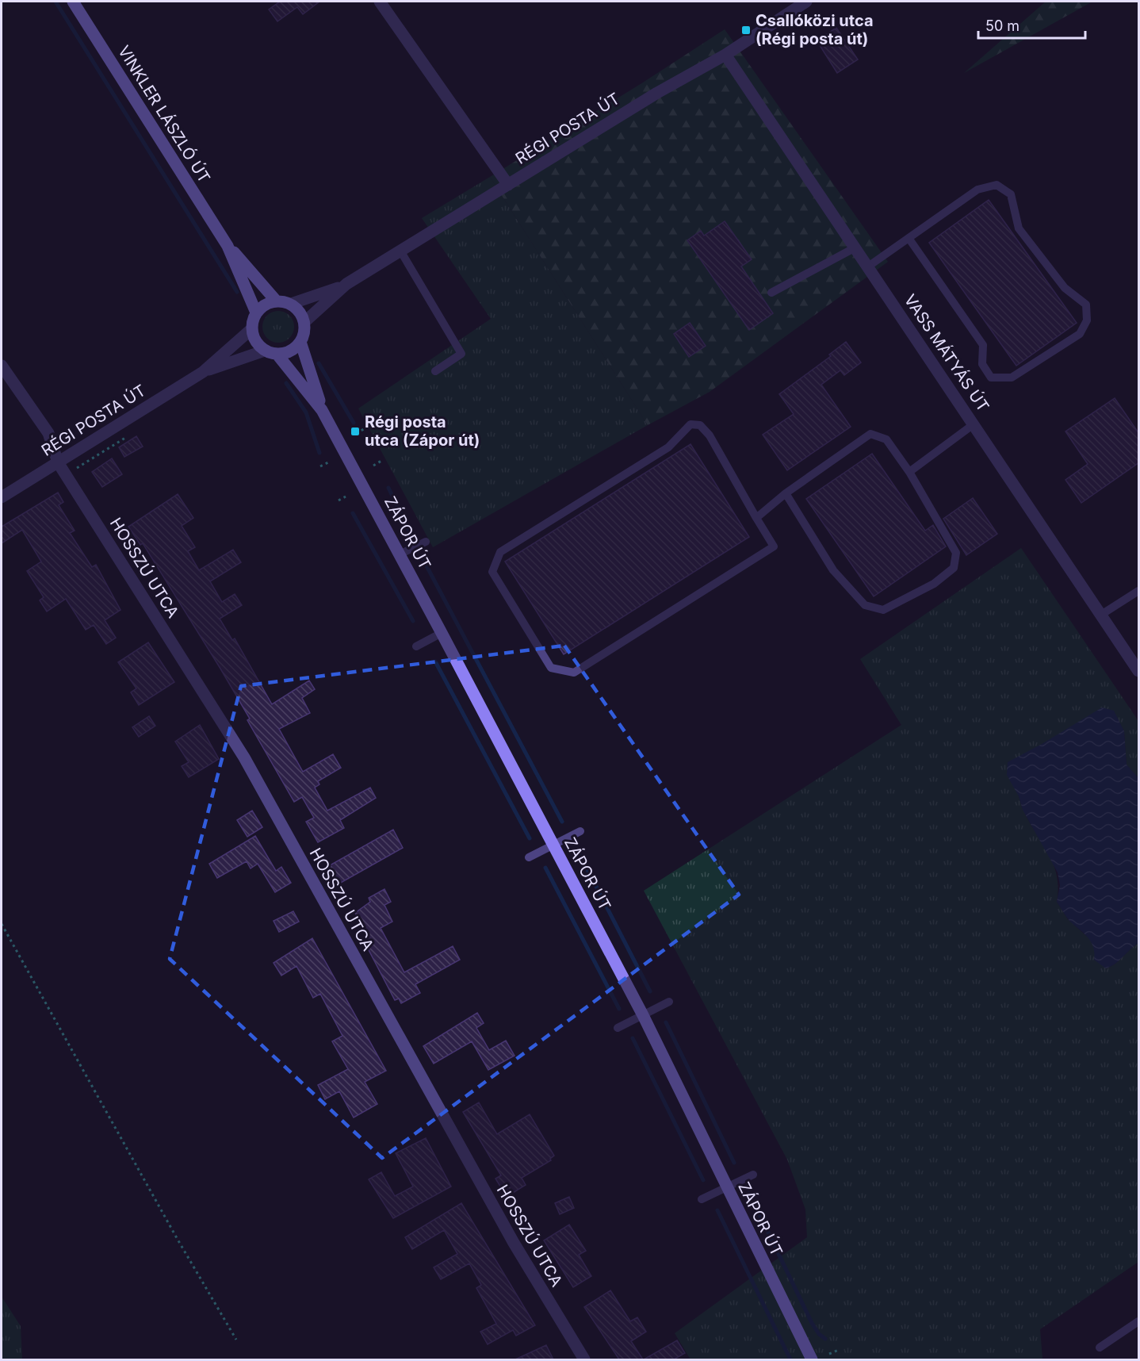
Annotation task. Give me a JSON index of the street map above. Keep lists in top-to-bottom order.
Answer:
{
  "streets": {
    "street": [
      "VINKLER LÁSZLÓ ÚT",
      "RÉGI POSTA ÚT",
      "VASS MÁTYÁS ÚT",
      "ZÁPOR ÚT",
      "HOSSZÚ UTCA"
    ]
  },
  "crossings": [
    ["VINKLER LÁSZLÓ ÚT", "RÉGI POSTA ÚT"],
    ["VINKLER LÁSZLÓ ÚT", "ZÁPOR ÚT"],
    ["RÉGI POSTA ÚT", "VASS MÁTYÁS ÚT"],
    ["RÉGI POSTA ÚT", "ZÁPOR ÚT"],
    ["RÉGI POSTA ÚT", "HOSSZÚ UTCA"]
  ],
  "places": {
    "transit": ["Csallóközi utca (Régi posta út)", "Régi posta utca (Zápor út)"]
  },
  "scale_bar": "50 m"
}
